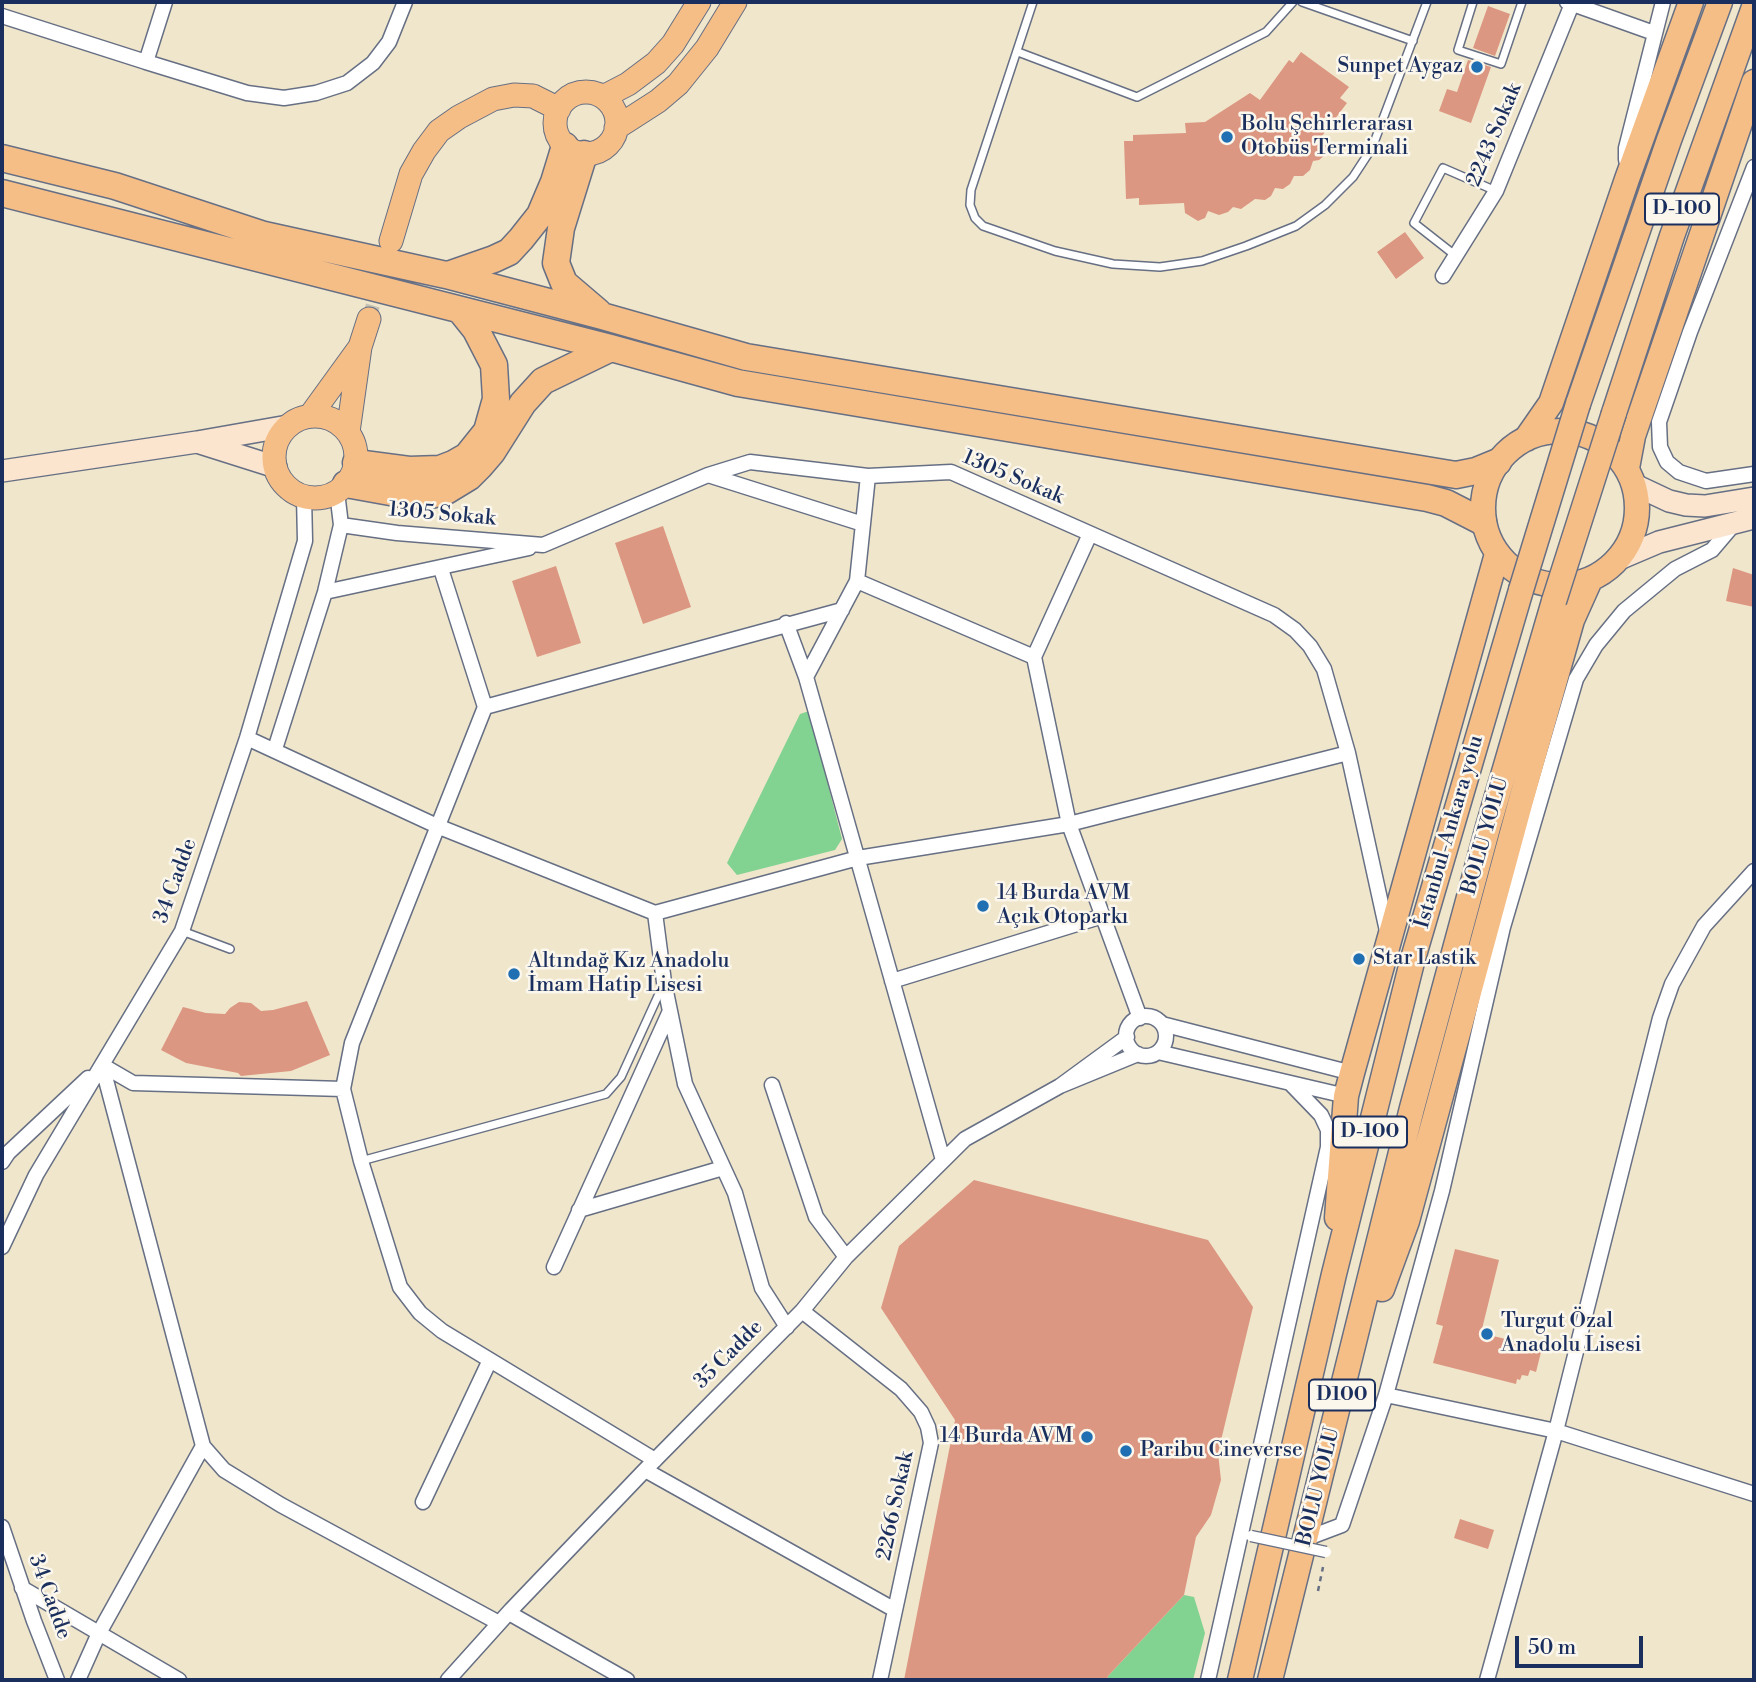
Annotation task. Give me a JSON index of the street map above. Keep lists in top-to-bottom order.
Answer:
{
  "streets": {
    "highway": [
      "D-100",
      "İstanbul-Ankara yolu",
      "BOLU YOLU",
      "D100"
    ],
    "street": [
      "2243 Sokak",
      "1305 Sokak",
      "34 Cadde",
      "35 Cadde",
      "2266 Sokak"
    ]
  },
  "crossings": [
    ["35 Cadde", "2266 Sokak"]
  ],
  "places": [
    "Sunpet Aygaz",
    "Bolu Şehirlerarası Otobüs Terminali",
    "14 Burda AVM Açık Otoparkı",
    "Star Lastik",
    "Altındağ Kız Anadolu İmam Hatip Lisesi",
    "Turgut Özal Anadolu Lisesi",
    "14 Burda AVM",
    "Paribu Cineverse"
  ],
  "scale_bar": "50 m"
}
